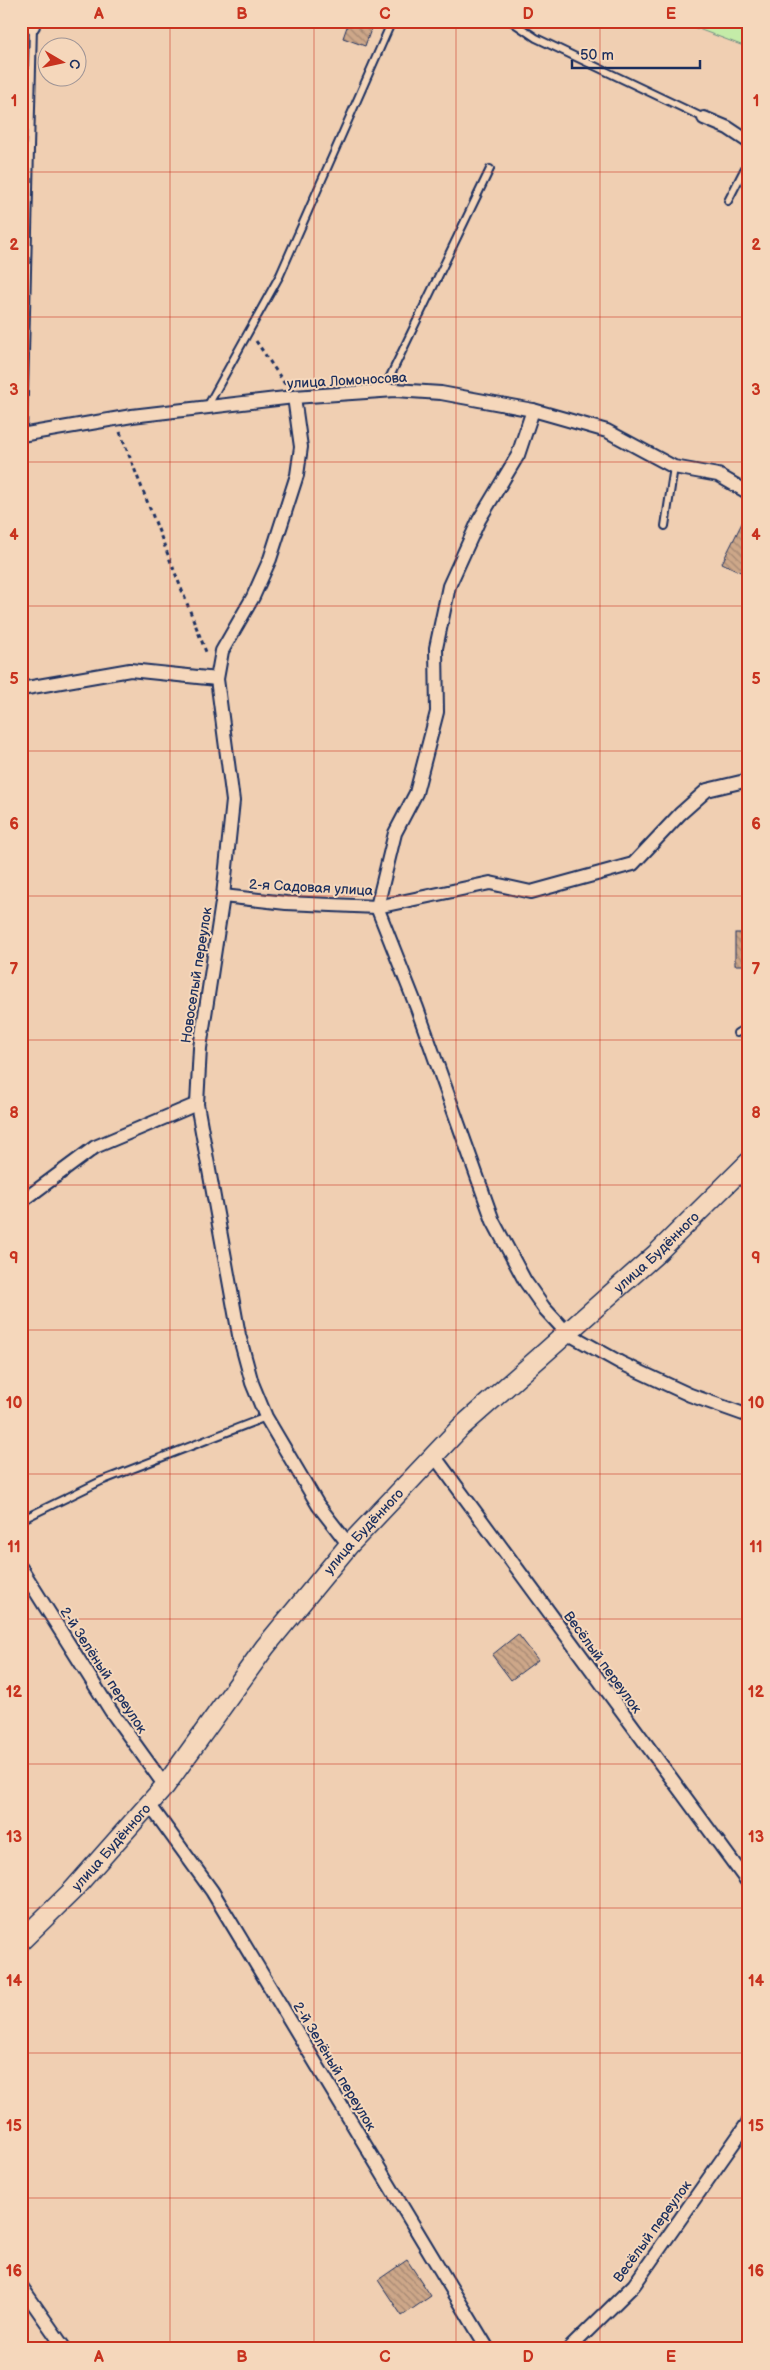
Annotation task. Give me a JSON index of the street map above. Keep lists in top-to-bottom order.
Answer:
{
  "streets": {
    "main road": ["улица Будённого"],
    "street": [
      "улица Ломоносова",
      "2-я Садовая улица",
      "Новоселый переулок",
      "Весёлый переулок",
      "2-й Зелёный переулок"
    ]
  },
  "crossings": [
    ["улица Ломоносова", "Новоселый переулок"],
    ["2-я Садовая улица", "Новоселый переулок"],
    ["Новоселый переулок", "улица Будённого"],
    ["улица Будённого", "Весёлый переулок"],
    ["улица Будённого", "2-й Зелёный переулок"]
  ],
  "scale_bar": "50 m",
  "north": "right",
  "grid": {
    "columns": [
      "A",
      "B",
      "C",
      "D",
      "E"
    ],
    "rows": [
      "1",
      "2",
      "3",
      "4",
      "5",
      "6",
      "7",
      "8",
      "9",
      "10",
      "11",
      "12",
      "13",
      "14",
      "15",
      "16"
    ]
  }
}
